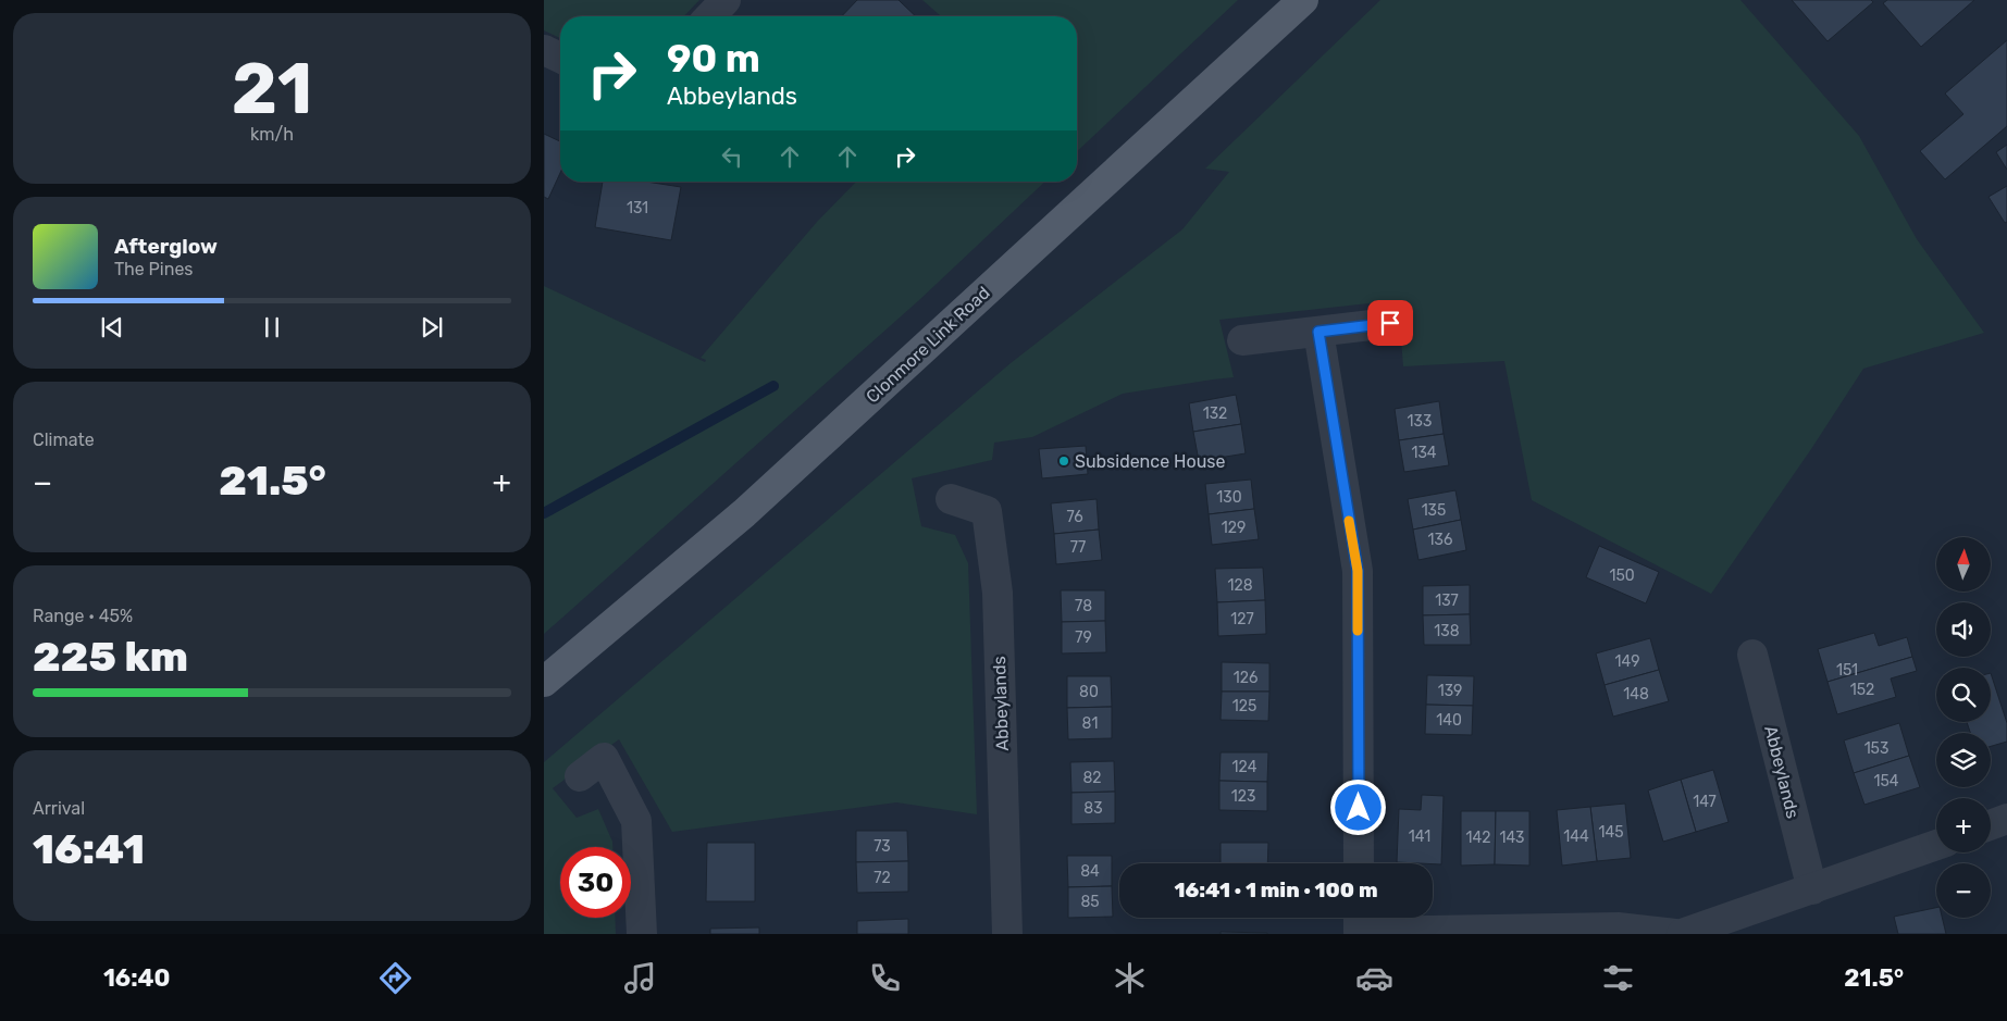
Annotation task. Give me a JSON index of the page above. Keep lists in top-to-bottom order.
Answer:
{
  "streets": {
    "main road": ["Clonmore Link Road"],
    "street": ["Abbeylands"]
  },
  "places": ["Subsidence House"],
  "house_numbers": [
    "131",
    "132",
    "133",
    "134",
    "130",
    "135",
    "76",
    "129",
    "136",
    "77",
    "150",
    "128",
    "137",
    "78",
    "127",
    "138",
    "79",
    "149",
    "151",
    "126",
    "152",
    "139",
    "80",
    "148",
    "125",
    "140",
    "81",
    "153",
    "124",
    "82",
    "154",
    "123",
    "147",
    "83",
    "145",
    "141",
    "144",
    "142",
    "143",
    "73",
    "84",
    "72",
    "85"
  ],
  "north": "top",
  "page": {
    "tile": [
      ["21", "km/h"],
      "Climate",
      ["Range · 45%", "225 km"],
      ["Arrival", "16:41"]
    ],
    "turn": ["90 m", "Abbeylands"],
    "song": ["Afterglow", "The Pines"],
    "heat": ["−", "21.5°", "+"],
    "map_buttons": ["+", "−"],
    "limit": "30",
    "trip": "16:41 · 1 min · 100 m",
    "tabs": ["16:40", "21.5°"]
  }
}
